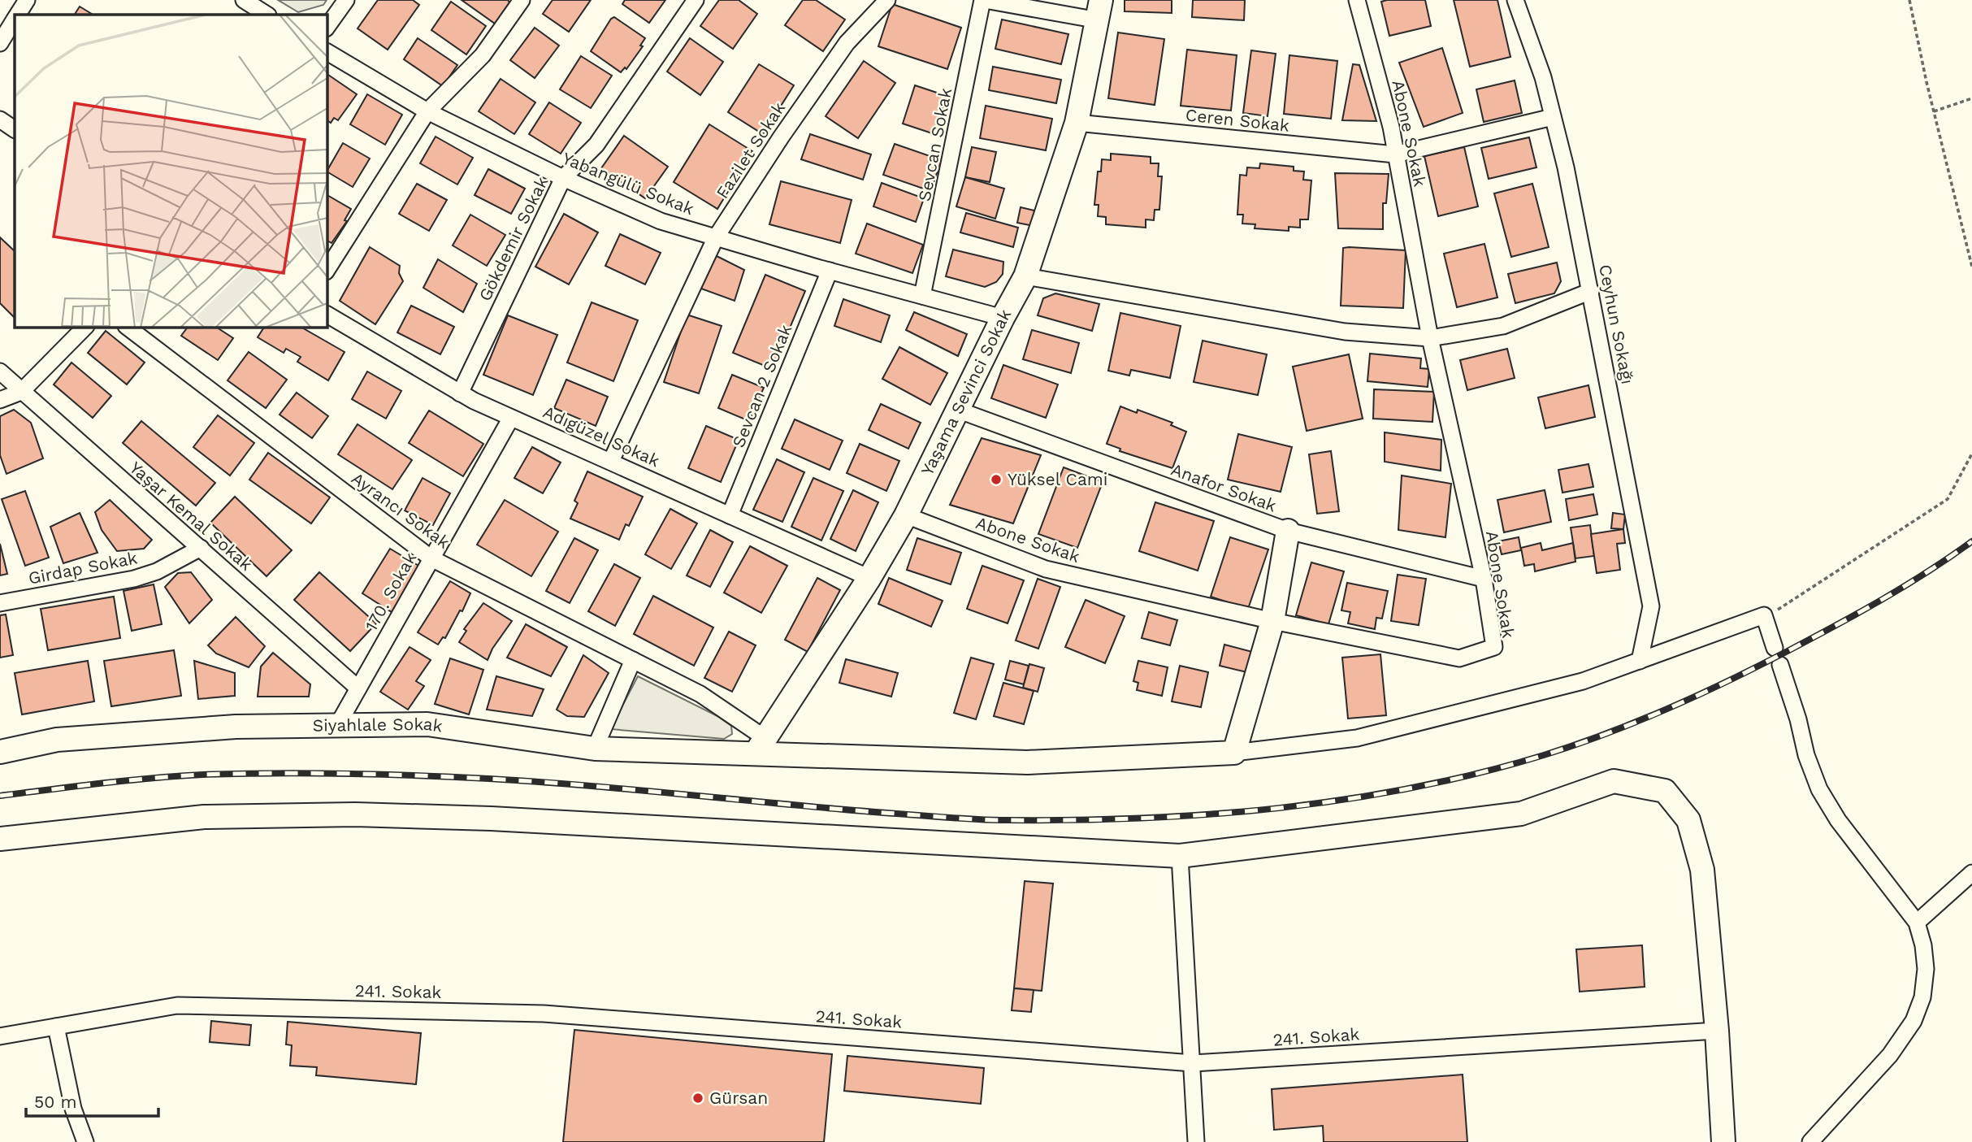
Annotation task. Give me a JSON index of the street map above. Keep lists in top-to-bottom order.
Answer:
{
  "streets": {
    "street": [
      "Ceren Sokak",
      "Abone Sokak",
      "Sevcan Sokak",
      "Fazilet Sokak",
      "Yabangülü Sokak",
      "Gökdemir Sokak",
      "Ceyhun Sokağı",
      "Sevcan 2 Sokak",
      "Yaşama Sevinci Sokak",
      "Adıgüzel Sokak",
      "Anafor Sokak",
      "Ayrancı Sokak",
      "Yaşar Kemal Sokak",
      "Girdap Sokak",
      "170. Sokak",
      "Siyahlale Sokak",
      "241. Sokak"
    ]
  },
  "crossings": [
    ["Ceren Sokak", "Abone Sokak"],
    ["Ceren Sokak", "Ceyhun Sokağı"],
    ["Ceren Sokak", "Yaşama Sevinci Sokak"],
    ["Abone Sokak", "Yaşama Sevinci Sokak"],
    ["Abone Sokak", "Anafor Sokak"],
    ["Sevcan Sokak", "Yabangülü Sokak"],
    ["Fazilet Sokak", "Yabangülü Sokak"],
    ["Fazilet Sokak", "Adıgüzel Sokak"],
    ["Yabangülü Sokak", "Gökdemir Sokak"],
    ["Yabangülü Sokak", "Sevcan 2 Sokak"],
    ["Yabangülü Sokak", "Yaşama Sevinci Sokak"],
    ["Gökdemir Sokak", "Adıgüzel Sokak"],
    ["Sevcan 2 Sokak", "Adıgüzel Sokak"],
    ["Yaşama Sevinci Sokak", "Adıgüzel Sokak"],
    ["Yaşama Sevinci Sokak", "Anafor Sokak"],
    ["Yaşama Sevinci Sokak", "Ayrancı Sokak"],
    ["Yaşama Sevinci Sokak", "Siyahlale Sokak"],
    ["Adıgüzel Sokak", "170. Sokak"],
    ["Ayrancı Sokak", "170. Sokak"],
    ["Ayrancı Sokak", "Siyahlale Sokak"],
    ["Yaşar Kemal Sokak", "Girdap Sokak"],
    ["Yaşar Kemal Sokak", "170. Sokak"],
    ["170. Sokak", "Siyahlale Sokak"]
  ],
  "places": ["Yüksel Cami", "Gürsan"],
  "scale_bar": "50 m"
}
